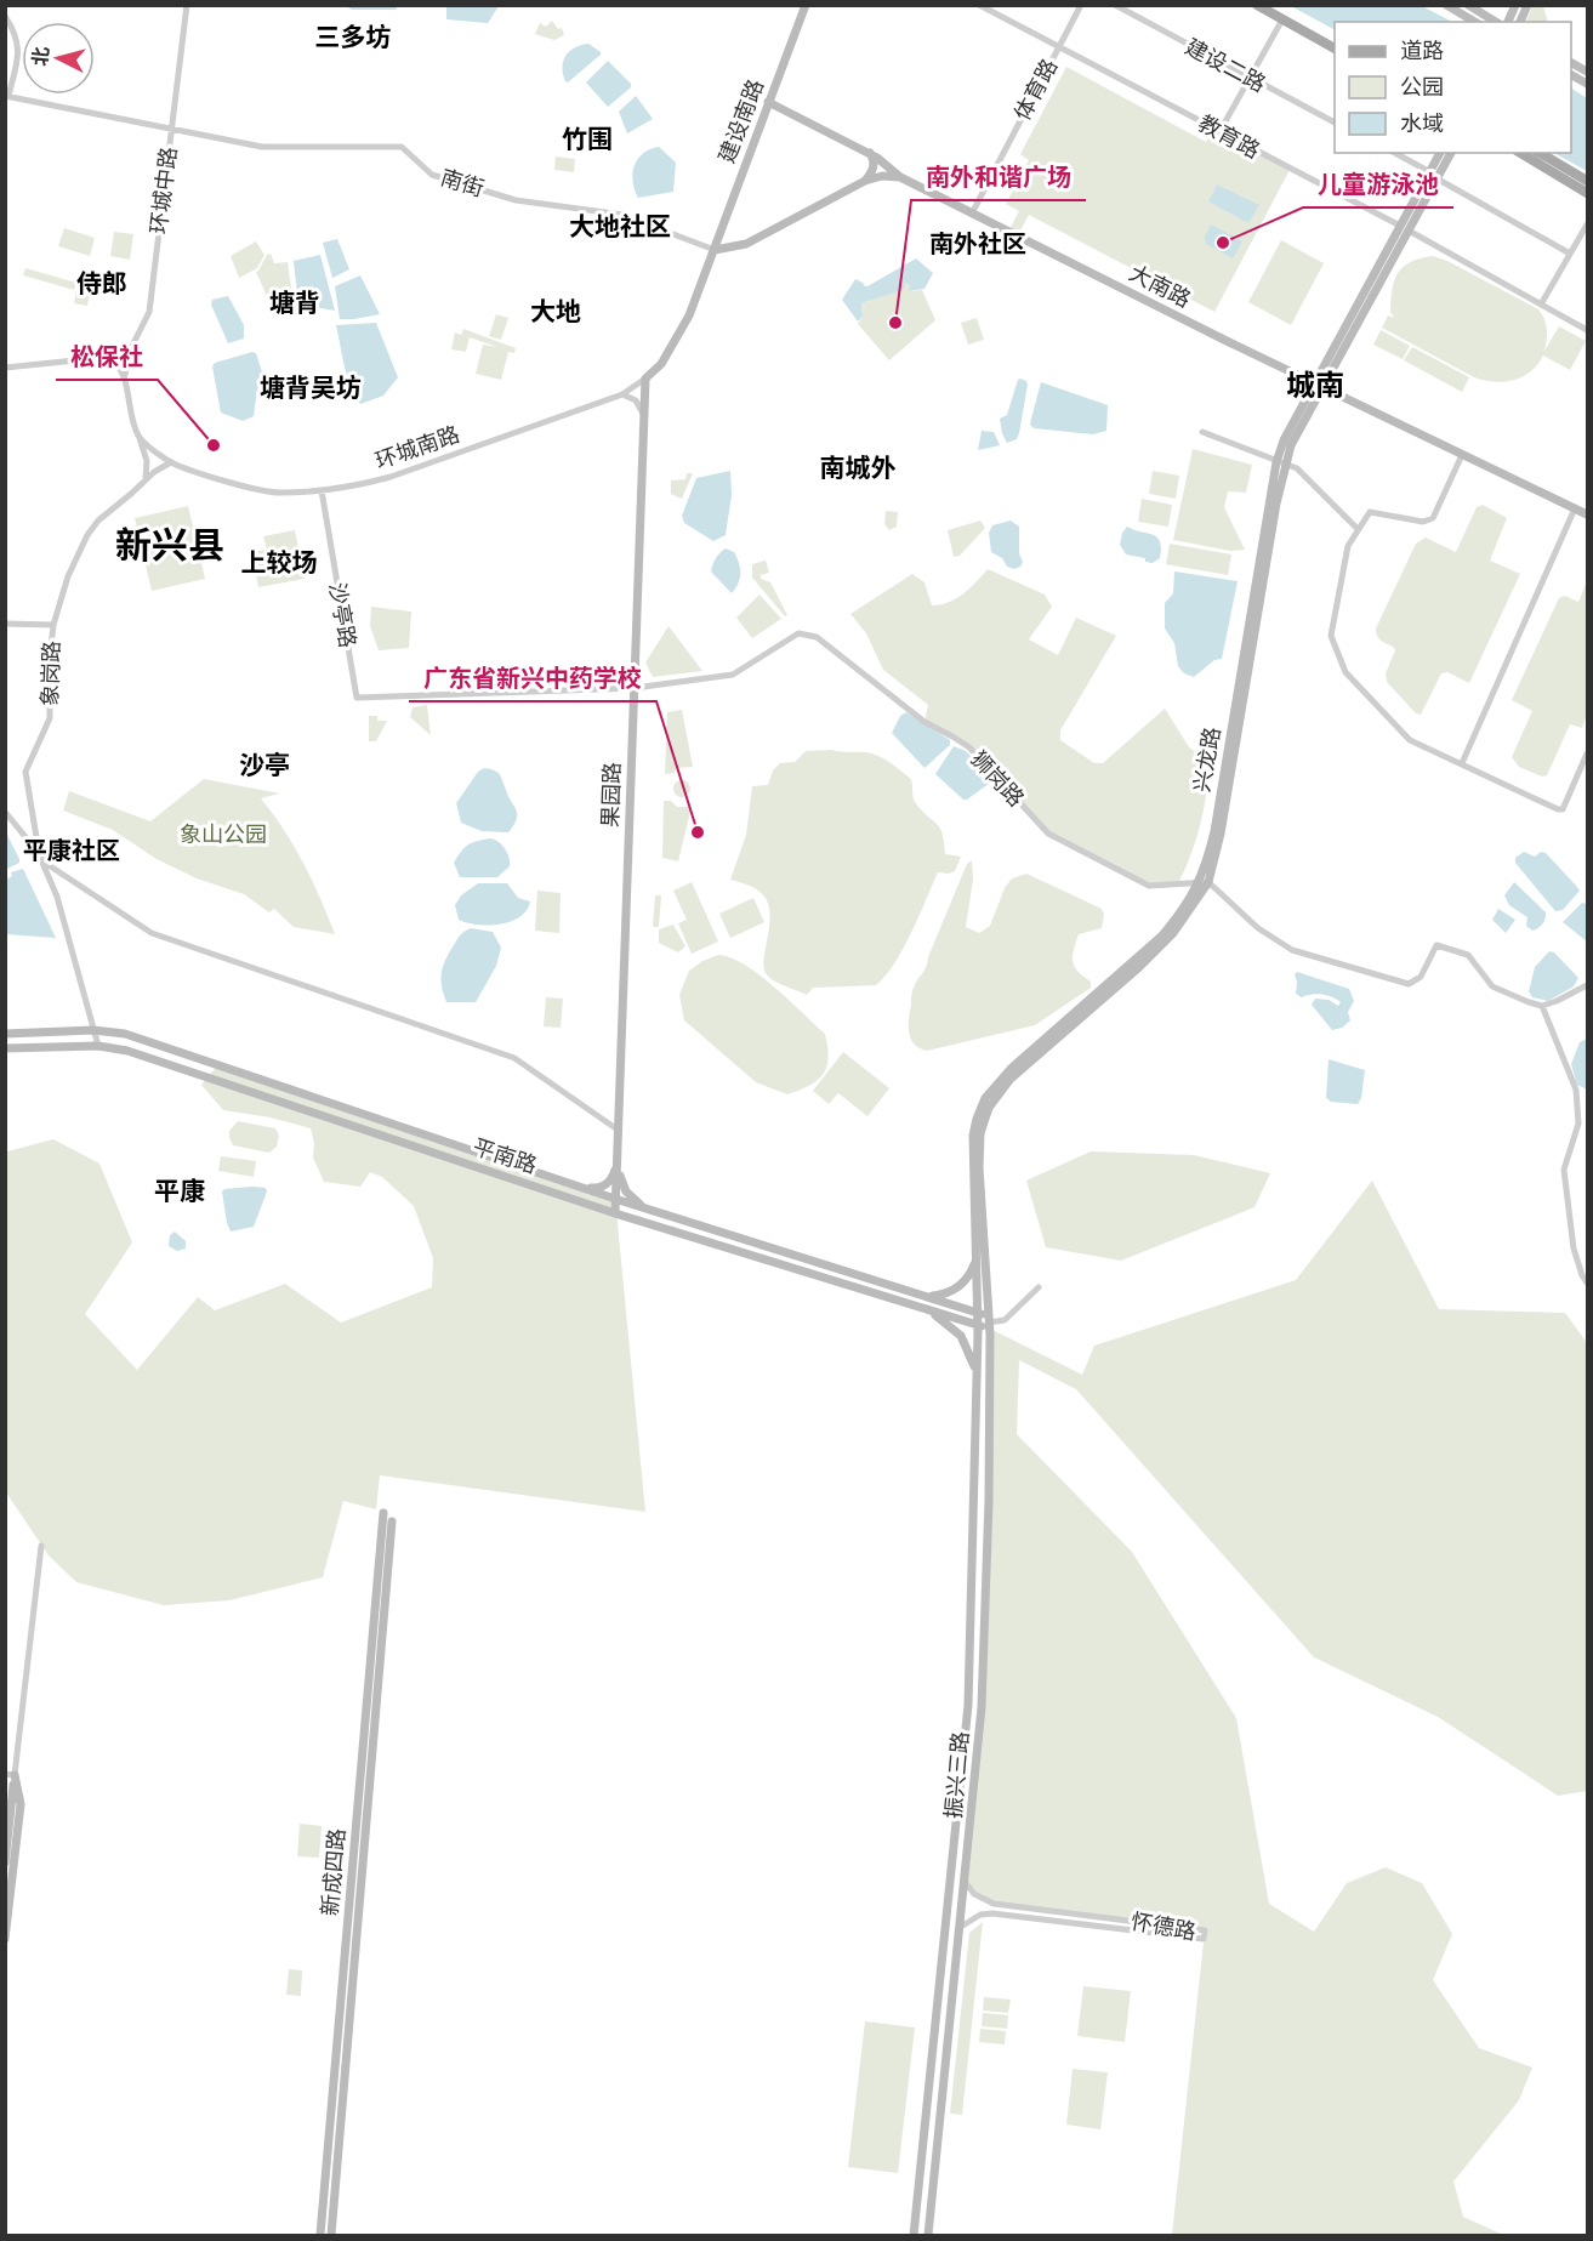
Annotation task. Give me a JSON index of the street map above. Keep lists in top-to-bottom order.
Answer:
{
  "streets": {
    "main road": [
      "建设南路",
      "大南路",
      "环城南路",
      "兴龙路",
      "果园路",
      "平南路",
      "振兴三路",
      "新成四路"
    ],
    "street": [
      "建设二路",
      "体育路",
      "教育路",
      "南街",
      "环城中路",
      "沙亭路",
      "象岗路",
      "狮岗路",
      "怀德路"
    ]
  },
  "crossings": [
    ["体育路", "教育路"],
    ["体育路", "大南路"],
    ["建设南路", "南街"],
    ["建设南路", "大南路"],
    ["建设南路", "环城南路"],
    ["教育路", "兴龙路"],
    ["南街", "环城中路"],
    ["南街", "环城南路"],
    ["大南路", "兴龙路"],
    ["环城南路", "沙亭路"],
    ["环城南路", "象岗路"],
    ["环城南路", "果园路"],
    ["沙亭路", "狮岗路"],
    ["象岗路", "平南路"],
    ["兴龙路", "狮岗路"],
    ["兴龙路", "平南路"],
    ["兴龙路", "振兴三路"],
    ["狮岗路", "果园路"],
    ["果园路", "平南路"],
    ["平南路", "振兴三路"],
    ["振兴三路", "怀德路"]
  ],
  "districts": [
    "三多坊",
    "竹围",
    "大地社区",
    "南外社区",
    "侍郎",
    "塘背",
    "大地",
    "城南",
    "塘背吴坊",
    "南城外",
    "新兴县",
    "上较场",
    "沙亭",
    "平康社区",
    "平康"
  ],
  "parks": ["象山公园"],
  "places": [
    "儿童游泳池",
    "南外和谐广场",
    "松保社",
    "广东省新兴中药学校"
  ],
  "legend": ["道路", "公园", "水域"],
  "north": "left"
}
